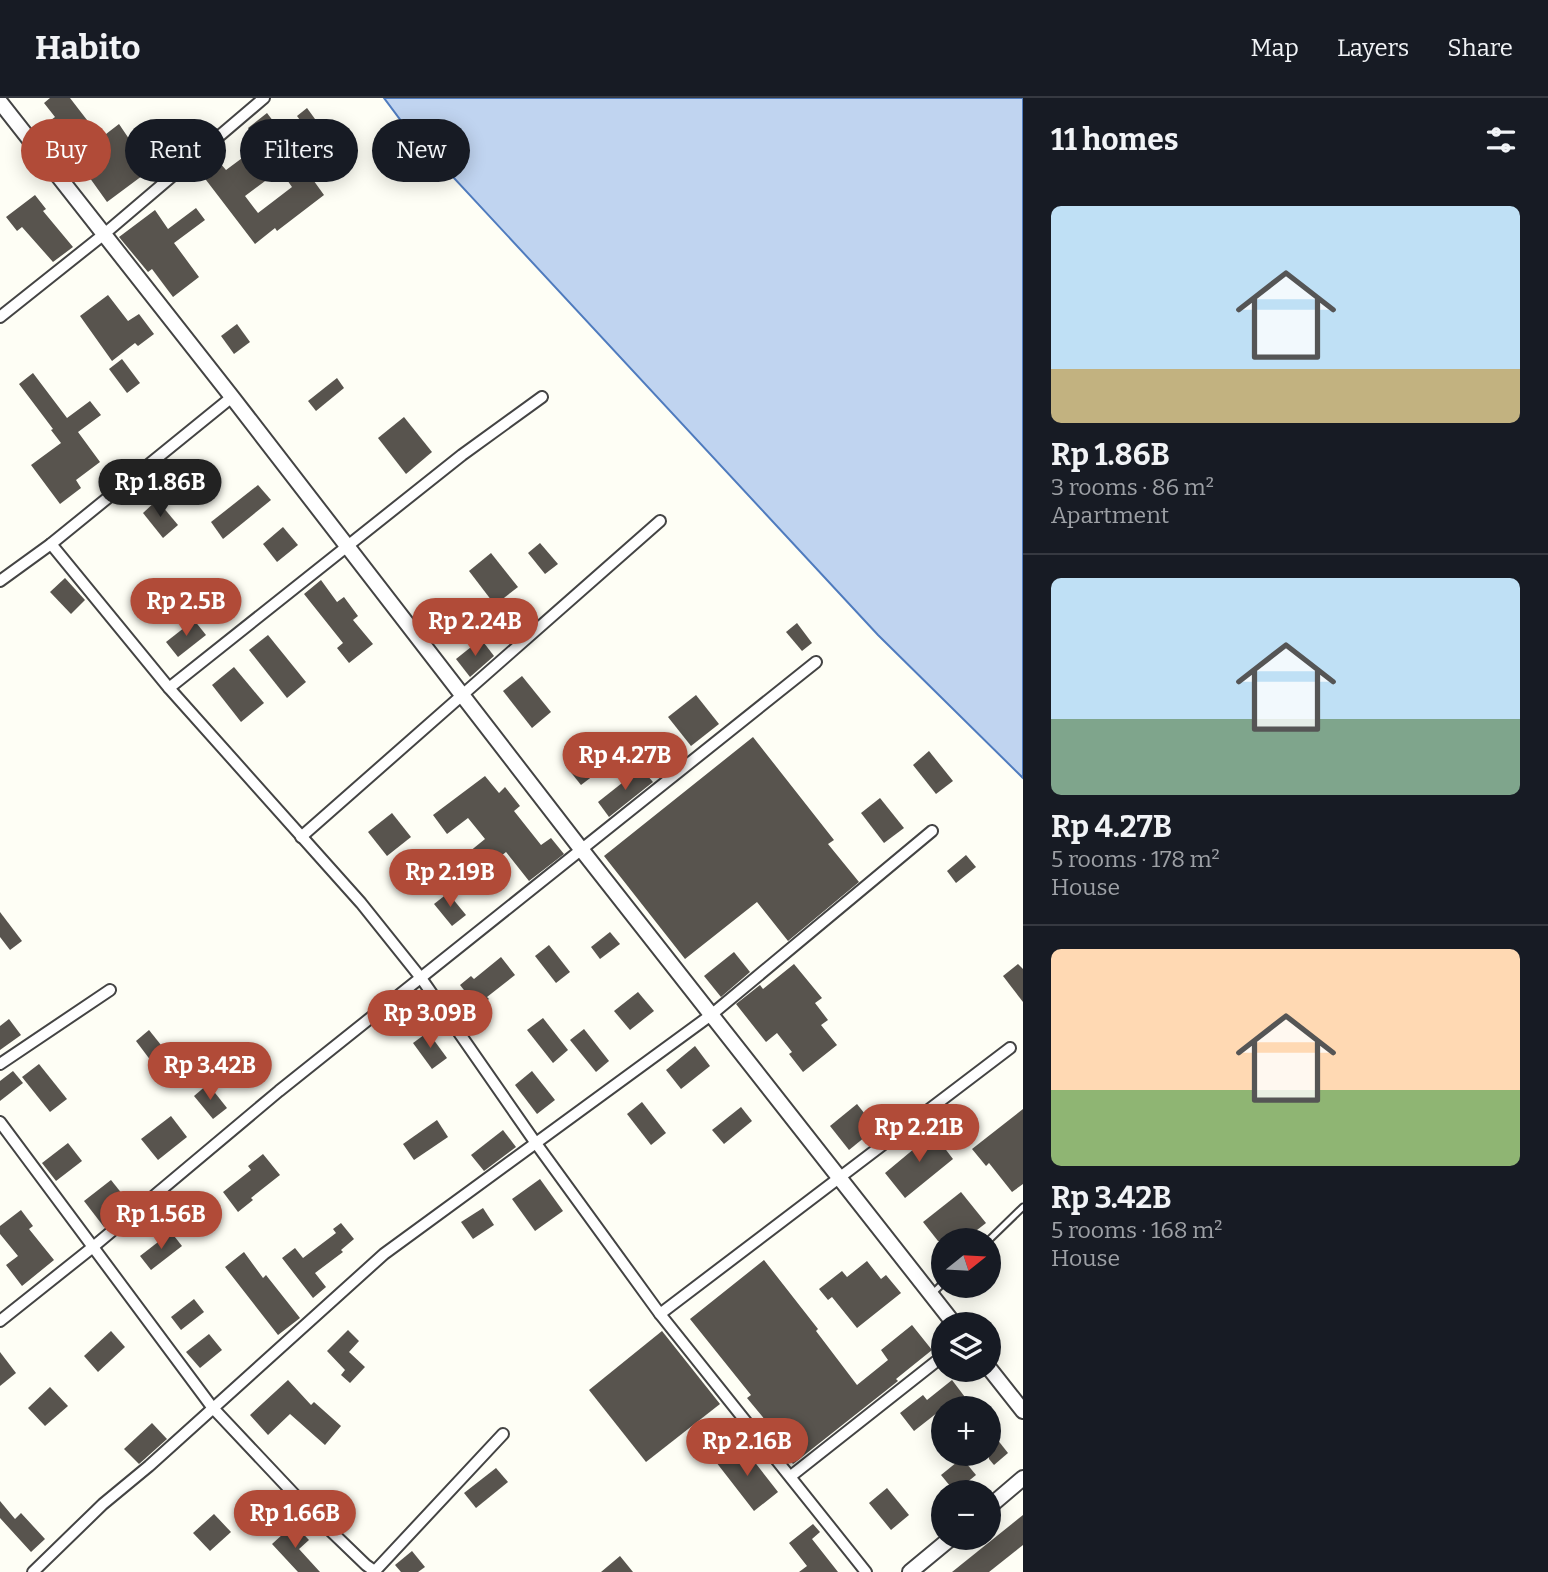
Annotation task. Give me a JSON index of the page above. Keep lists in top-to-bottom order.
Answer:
{
  "north": "right",
  "page": {
    "header": "Habito",
    "nav": ["Map", "Layers", "Share"],
    "heading": "11 homes",
    "chip": [
      "Buy",
      "Rent",
      "Filters",
      "New"
    ],
    "list": [
      {
        "name": "Rp 1.86B",
        "note": "3 rooms · 86 m² · Apartment"
      },
      {
        "name": "Rp 4.27B",
        "note": "5 rooms · 178 m² · House"
      },
      {
        "name": "Rp 3.42B",
        "note": "5 rooms · 168 m² · House"
      }
    ],
    "price": [
      "Rp 1.86B",
      "Rp 2.5B",
      "Rp 2.24B",
      "Rp 4.27B",
      "Rp 2.19B",
      "Rp 3.09B",
      "Rp 3.42B",
      "Rp 2.21B",
      "Rp 1.56B",
      "Rp 2.16B",
      "Rp 1.66B"
    ],
    "map_buttons": ["+", "−"]
  }
}
